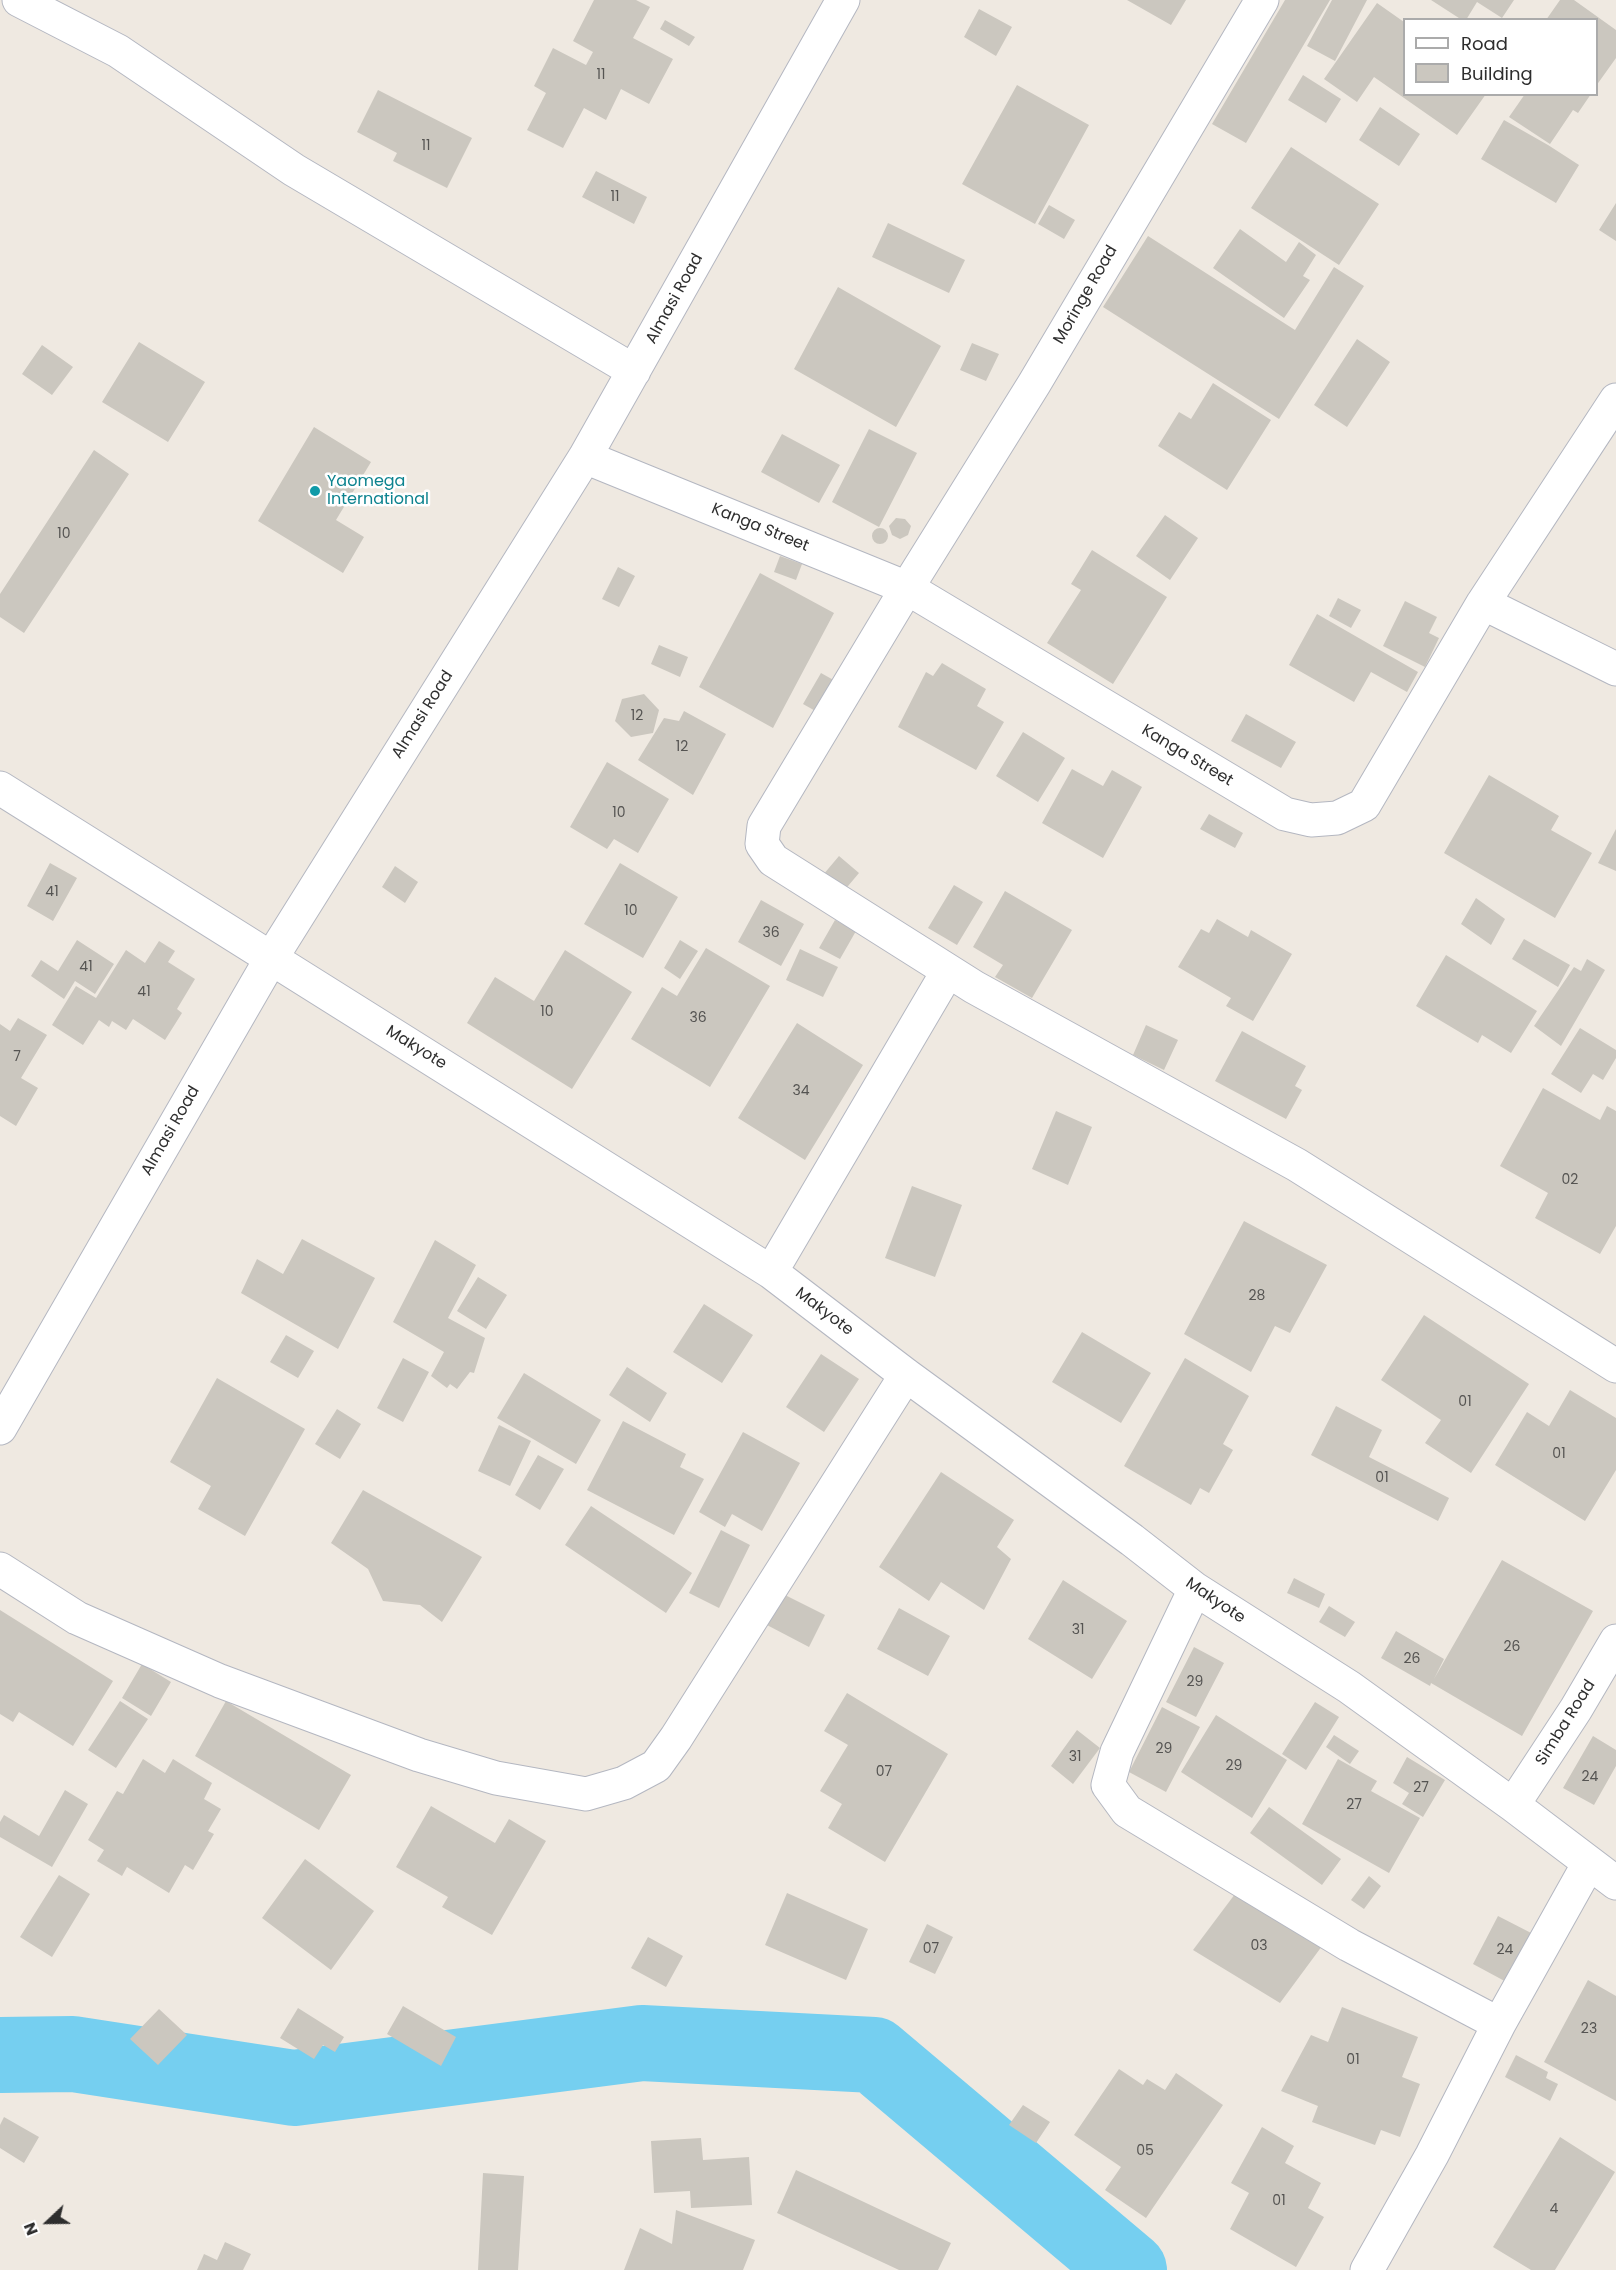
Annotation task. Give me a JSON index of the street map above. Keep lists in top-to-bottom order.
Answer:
{
  "streets": {
    "street": [
      "Moringe Road",
      "Almasi Road",
      "Kanga Street",
      "Makyote",
      "Simba Road"
    ]
  },
  "crossings": [
    ["Moringe Road", "Kanga Street"],
    ["Almasi Road", "Kanga Street"],
    ["Almasi Road", "Makyote"],
    ["Makyote", "Simba Road"]
  ],
  "places": ["Yaomega International"],
  "house_numbers": [
    "11",
    "11",
    "11",
    "10",
    "12",
    "12",
    "10",
    "41",
    "10",
    "36",
    "41",
    "41",
    "10",
    "36",
    "7",
    "34",
    "02",
    "28",
    "01",
    "01",
    "01",
    "31",
    "26",
    "26",
    "29",
    "29",
    "31",
    "29",
    "07",
    "24",
    "27",
    "27",
    "03",
    "07",
    "24",
    "23",
    "01",
    "05",
    "01",
    "4"
  ],
  "legend": ["Road", "Building"],
  "north": "left"
}
